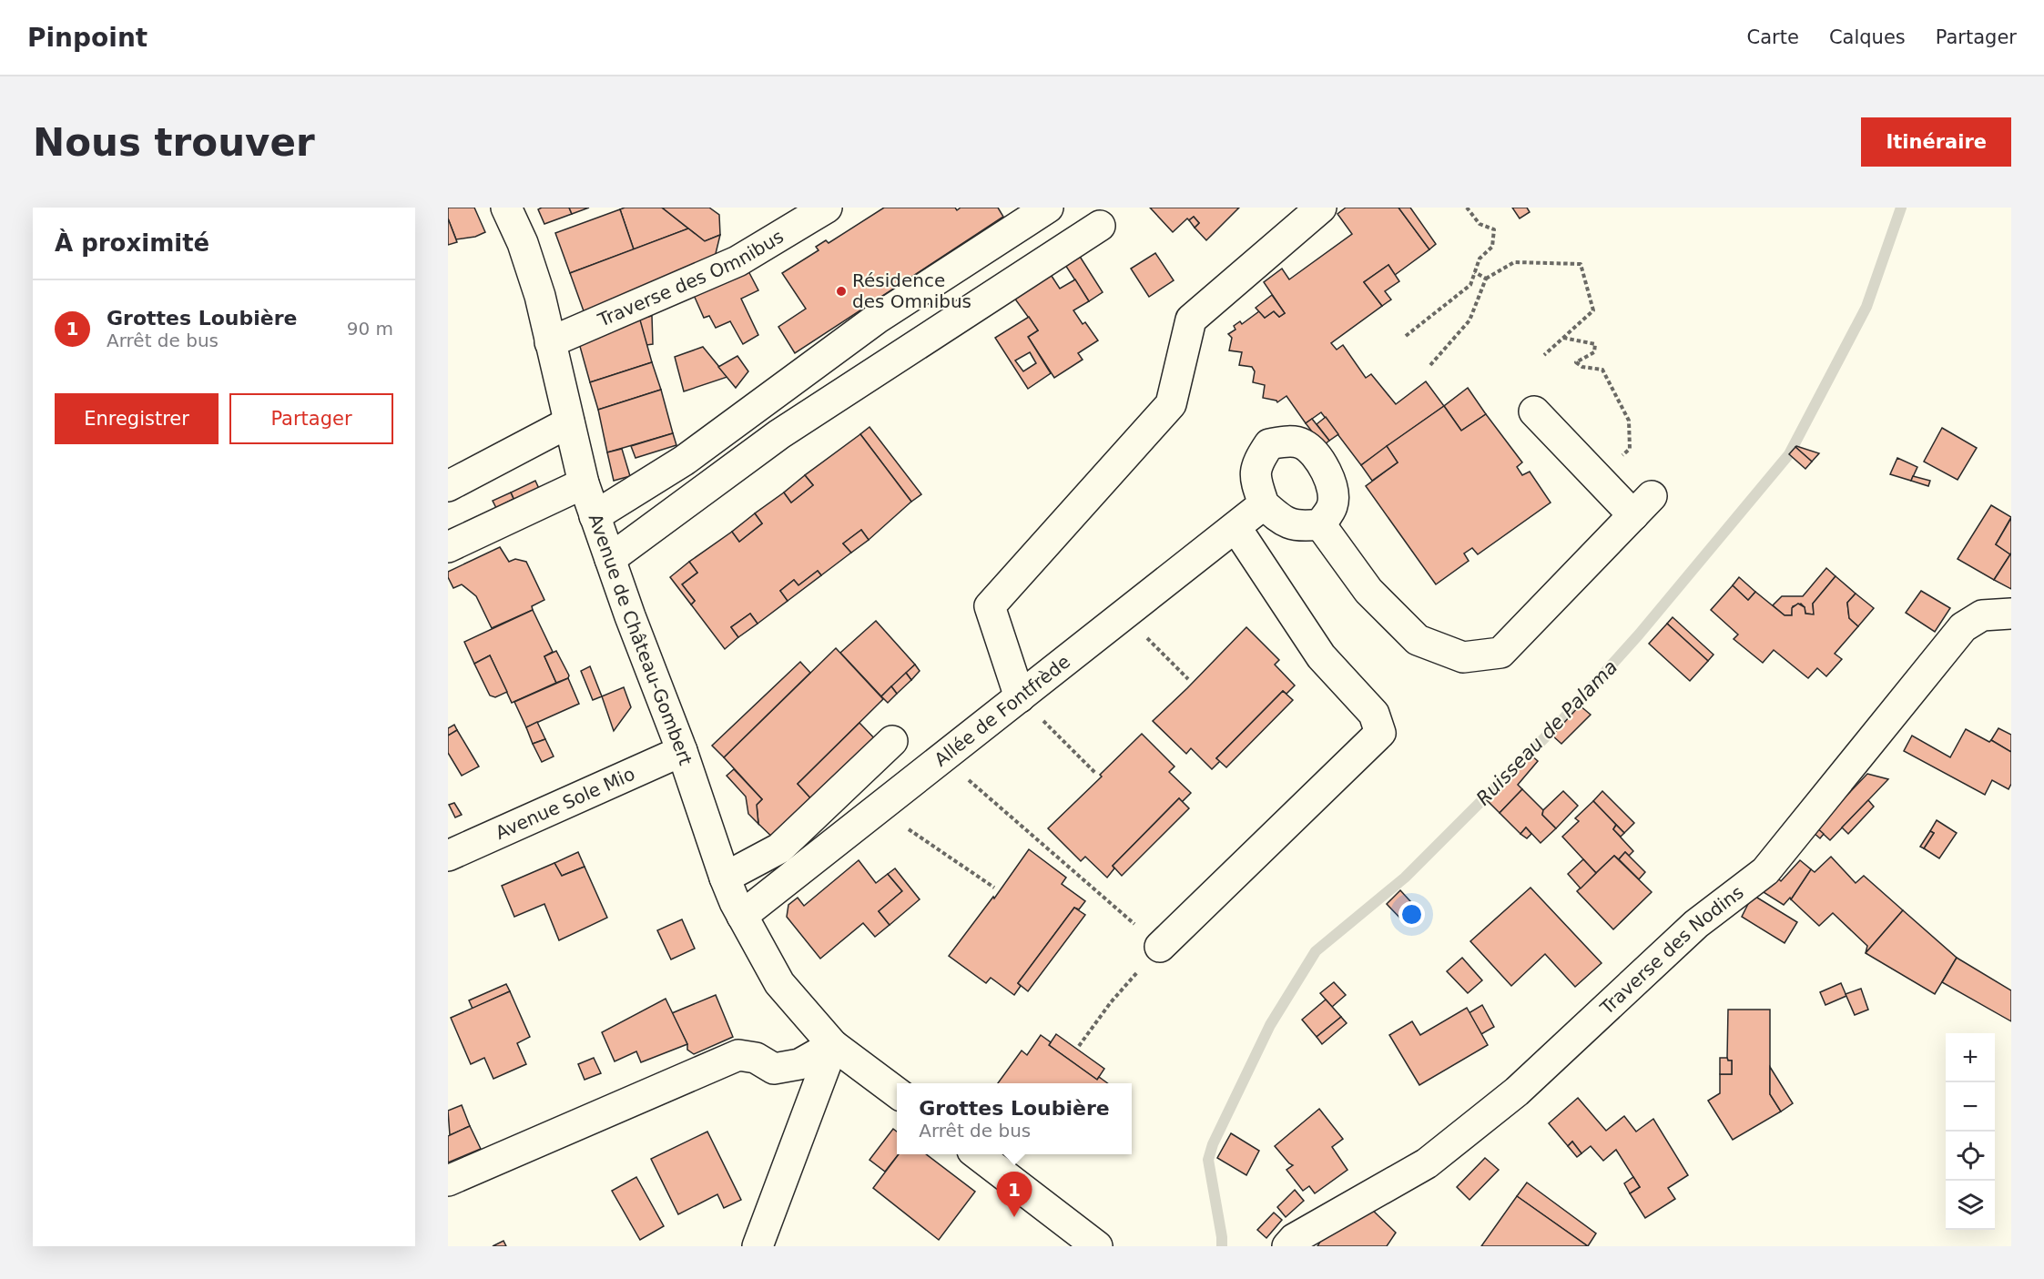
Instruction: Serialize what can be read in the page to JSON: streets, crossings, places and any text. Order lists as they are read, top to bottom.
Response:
{
  "streets": {
    "street": [
      "Traverse des Omnibus",
      "Avenue de Château-Gombert",
      "Allée de Fontfrède",
      "Avenue Sole Mio",
      "Traverse des Nodins"
    ]
  },
  "crossings": [
    ["Traverse des Omnibus", "Avenue de Château-Gombert"],
    ["Avenue de Château-Gombert", "Allée de Fontfrède"],
    ["Avenue de Château-Gombert", "Avenue Sole Mio"]
  ],
  "water": ["Ruisseau de Palama"],
  "places": ["Résidence des Omnibus"],
  "page": {
    "header": "Pinpoint",
    "nav": ["Carte", "Calques", "Partager"],
    "buttons": [
      "Itinéraire",
      ["Enregistrer", "Partager"]
    ],
    "title": "Nous trouver",
    "heading": "À proximité",
    "list": [
      {
        "mark": "1",
        "name": "Grottes Loubière",
        "note": "Arrêt de bus",
        "value": "90 m"
      }
    ],
    "map_buttons": ["+", "−"],
    "popup": ["Grottes Loubière", "Arrêt de bus"],
    "pins": "1"
  }
}
